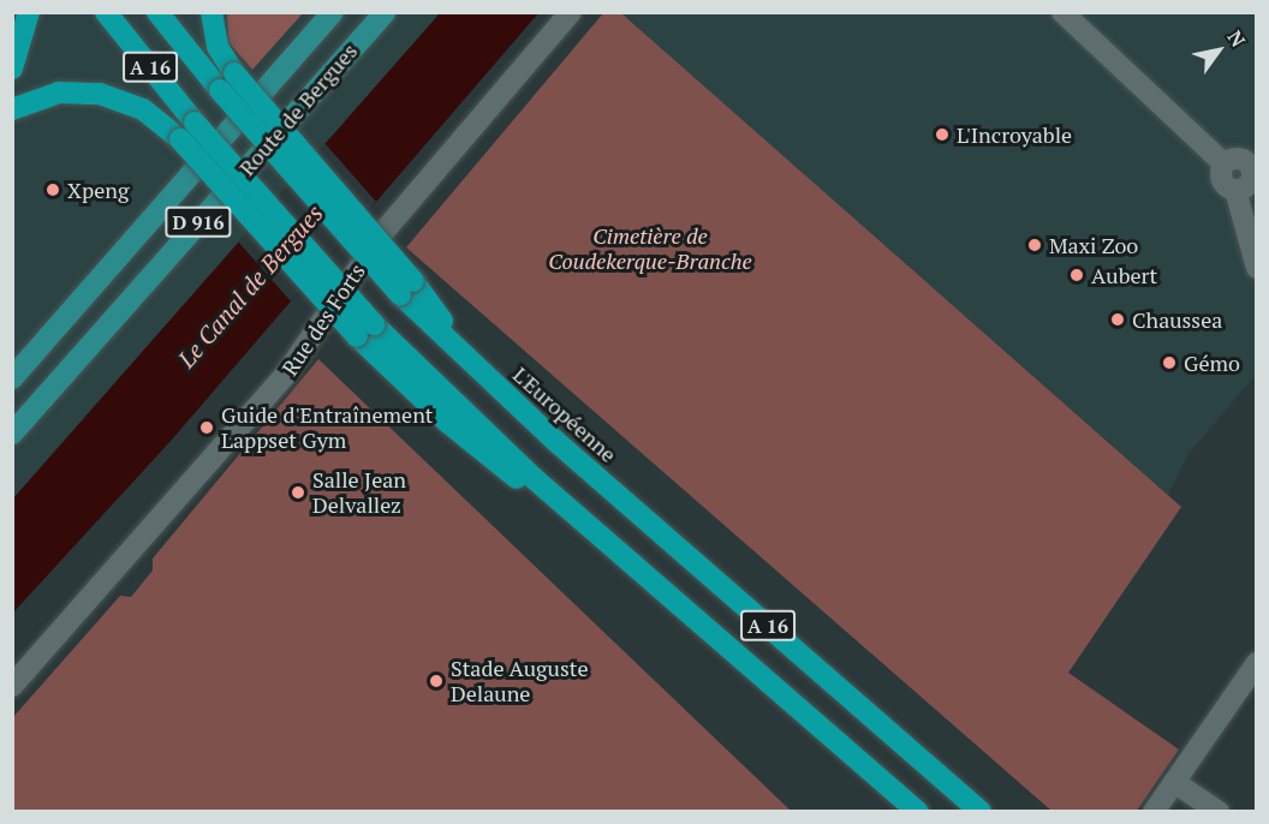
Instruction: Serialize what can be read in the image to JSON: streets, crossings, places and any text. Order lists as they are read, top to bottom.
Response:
{
  "streets": {
    "highway": ["A 16", "L'Européenne"],
    "main road": ["Route de Bergues", "D 916"],
    "street": ["Rue des Forts"]
  },
  "crossings": [
    ["A 16", "L'Européenne"]
  ],
  "water": ["Le Canal de Bergues"],
  "parks": ["Cimetière de Coudekerque-Branche"],
  "places": [
    "L'Incroyable",
    "Xpeng",
    "Maxi Zoo",
    "Aubert",
    "Chaussea",
    "Gémo",
    "Guide d'Entraînement Lappset Gym",
    "Salle Jean Delvallez",
    "Stade Auguste Delaune"
  ],
  "north": "top right"
}
